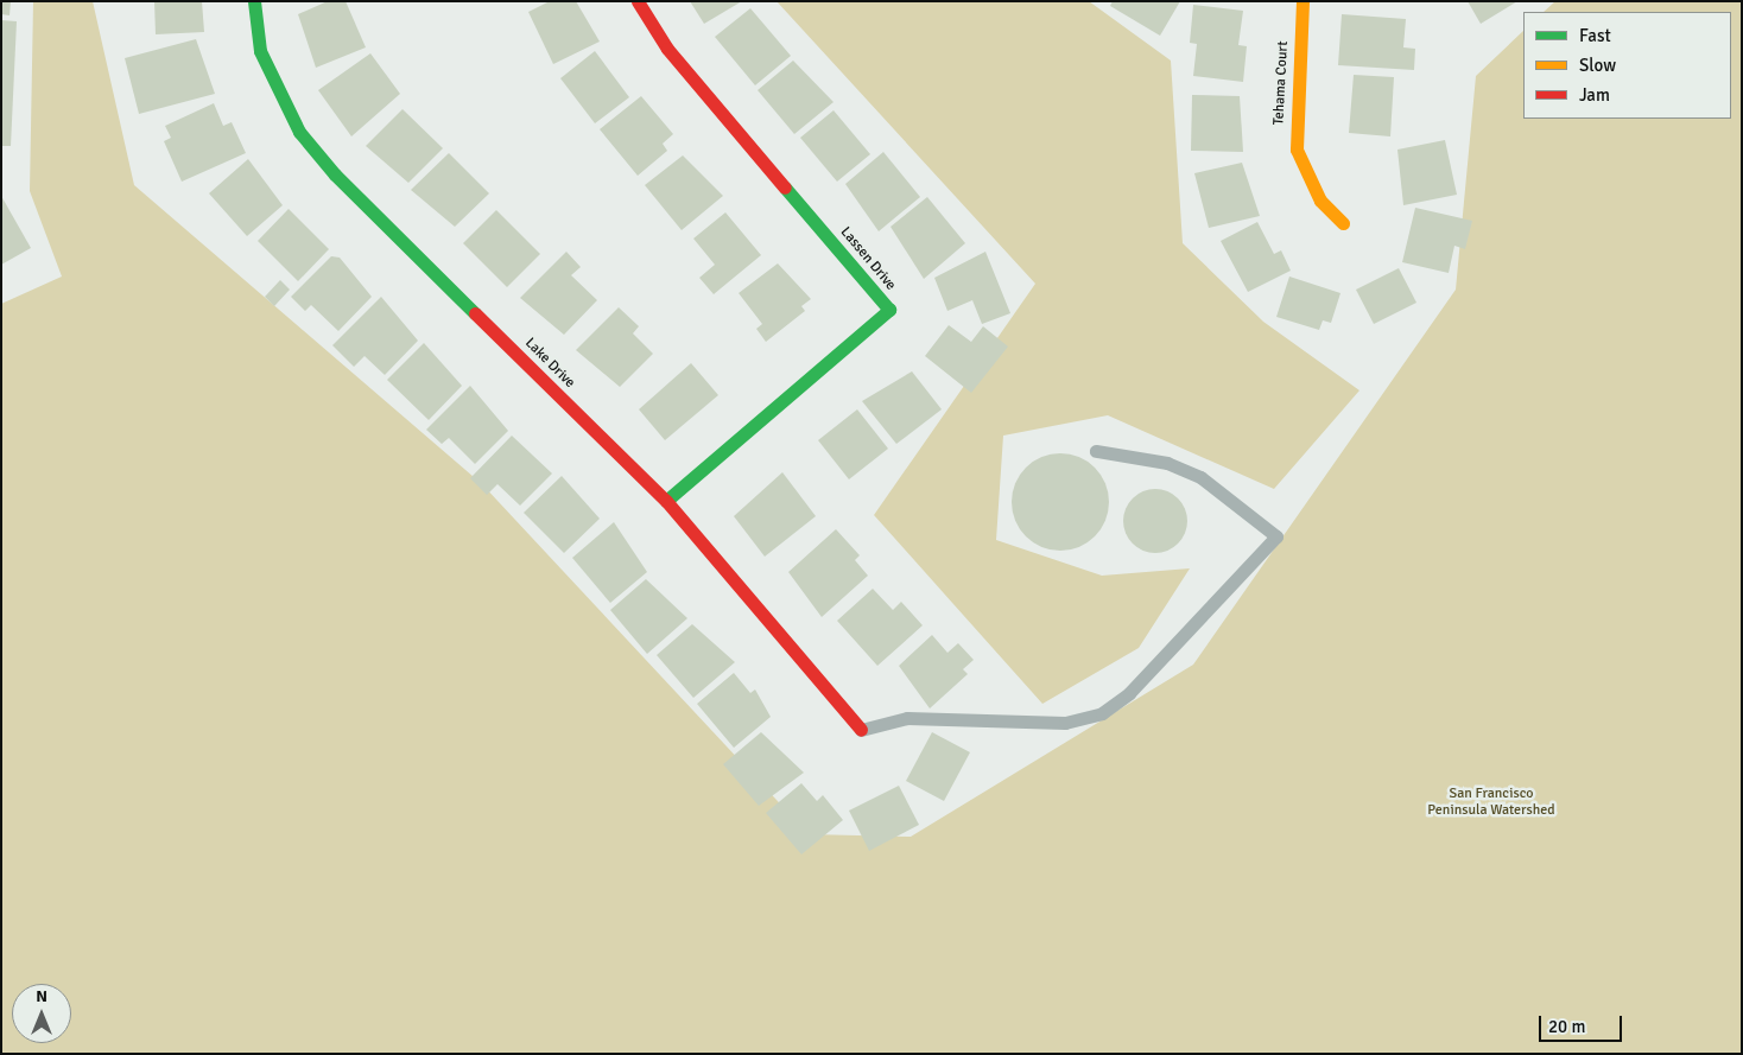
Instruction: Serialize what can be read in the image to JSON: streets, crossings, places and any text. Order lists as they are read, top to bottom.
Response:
{
  "streets": {
    "street": ["Tehama Court", "Lassen Drive", "Lake Drive"]
  },
  "crossings": [
    ["Lassen Drive", "Lake Drive"]
  ],
  "parks": ["San Francisco Peninsula Watershed"],
  "legend": ["Fast", "Slow", "Jam"],
  "scale_bar": "20 m",
  "north": "top"
}
